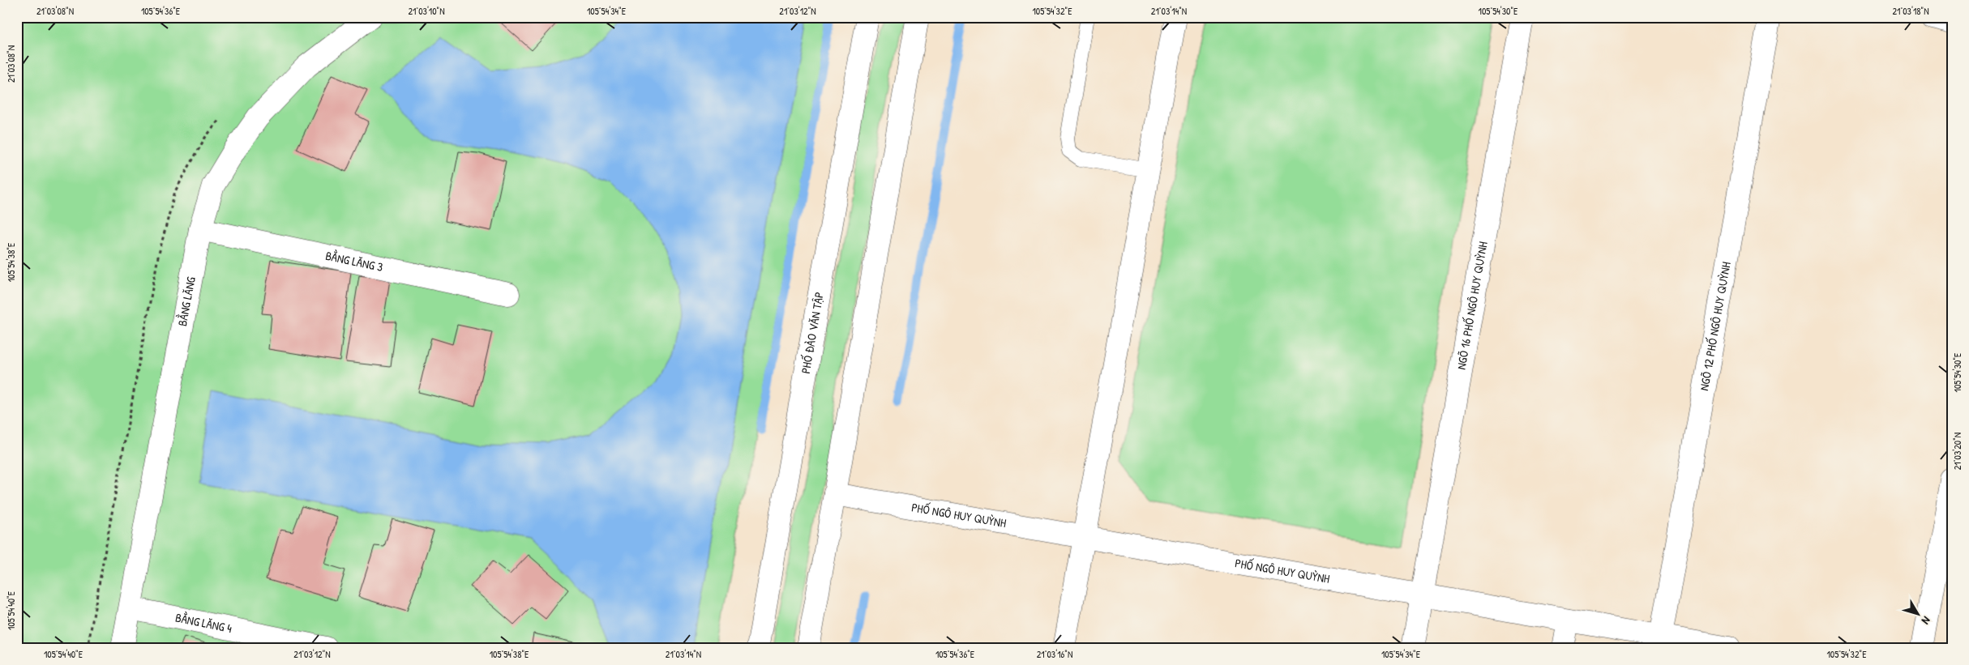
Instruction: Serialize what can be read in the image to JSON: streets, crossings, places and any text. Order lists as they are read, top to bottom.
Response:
{
  "streets": {
    "street": [
      "BẰNG LĂNG 3",
      "BẰNG LĂNG",
      "NGÕ 16 PHỐ NGÔ HUY QUỲNH",
      "NGÕ 12 PHỐ NGÔ HUY QUỲNH",
      "PHỐ ĐÀO VĂN TẬP",
      "PHỐ NGÔ HUY QUỲNH",
      "BẰNG LĂNG 4"
    ]
  },
  "crossings": [
    ["BẰNG LĂNG 3", "BẰNG LĂNG"],
    ["BẰNG LĂNG", "BẰNG LĂNG 4"],
    ["NGÕ 16 PHỐ NGÔ HUY QUỲNH", "PHỐ NGÔ HUY QUỲNH"],
    ["NGÕ 12 PHỐ NGÔ HUY QUỲNH", "PHỐ NGÔ HUY QUỲNH"]
  ],
  "north": "bottom right",
  "coordinates": [
    "21°03'08\"N",
    "105°54'36\"E",
    "21°03'10\"N",
    "105°54'34\"E",
    "21°03'12\"N",
    "105°54'32\"E",
    "21°03'14\"N",
    "105°54'30\"E",
    "21°03'18\"N",
    "105°54'38\"E",
    "21°03'20\"N",
    "105°54'40\"E",
    "21°03'16\"N"
  ]
}
